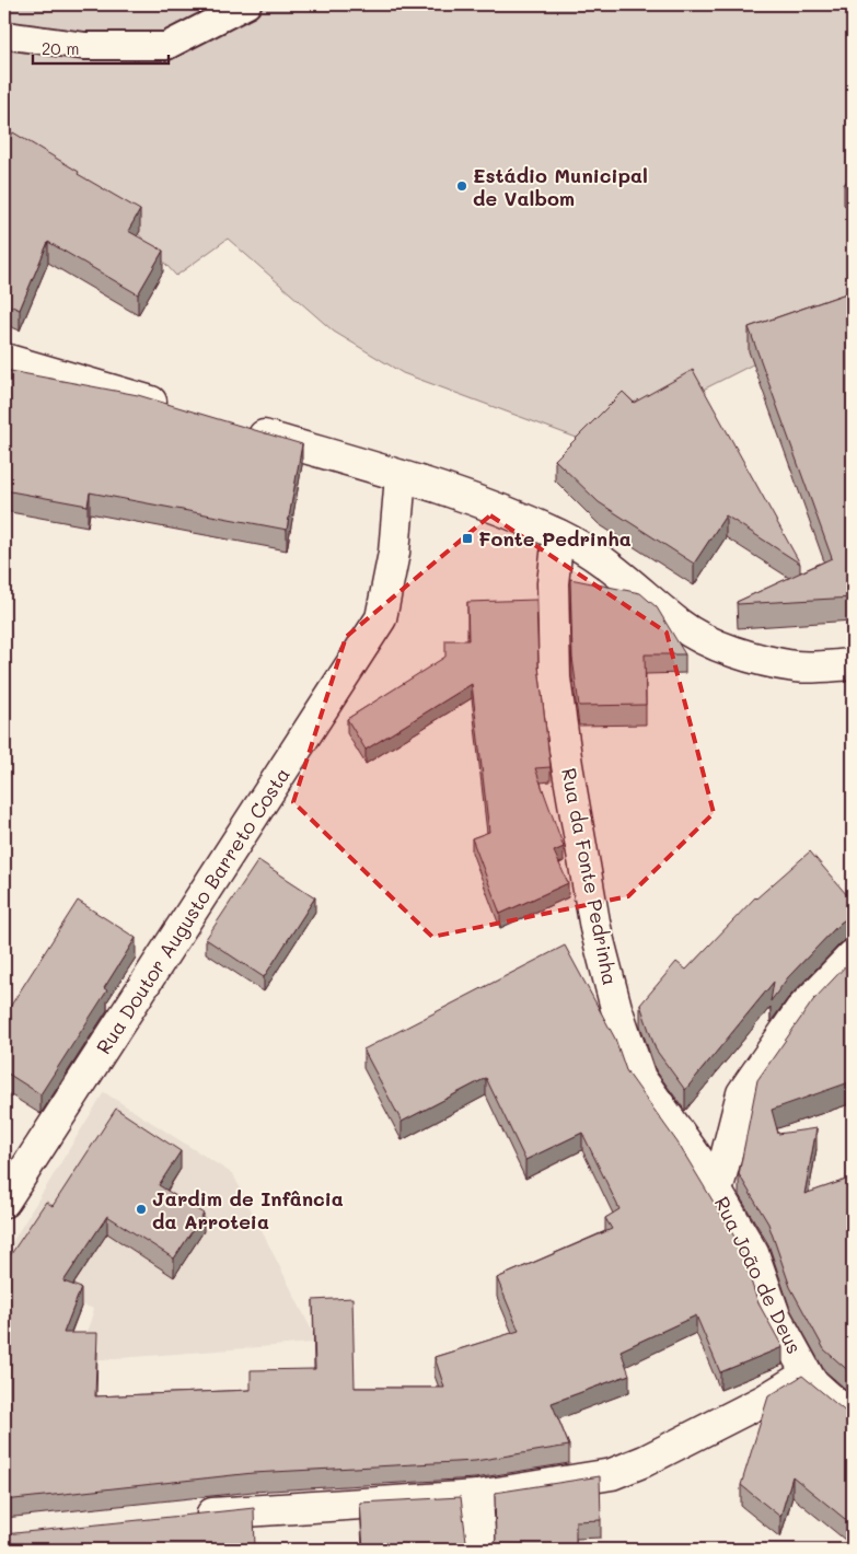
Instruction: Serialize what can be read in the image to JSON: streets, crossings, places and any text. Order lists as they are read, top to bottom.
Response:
{
  "streets": {
    "street": ["Rua da Fonte Pedrinha", "Rua Doutor Augusto Barreto Costa", "Rua João de Deus"]
  },
  "crossings": [
    ["Rua da Fonte Pedrinha", "Rua João de Deus"]
  ],
  "places": {
    "other": ["Estádio Municipal de Valbom", "Jardim de Infância da Arroteia"],
    "transit": ["Fonte Pedrinha"]
  },
  "scale_bar": "20 m"
}
